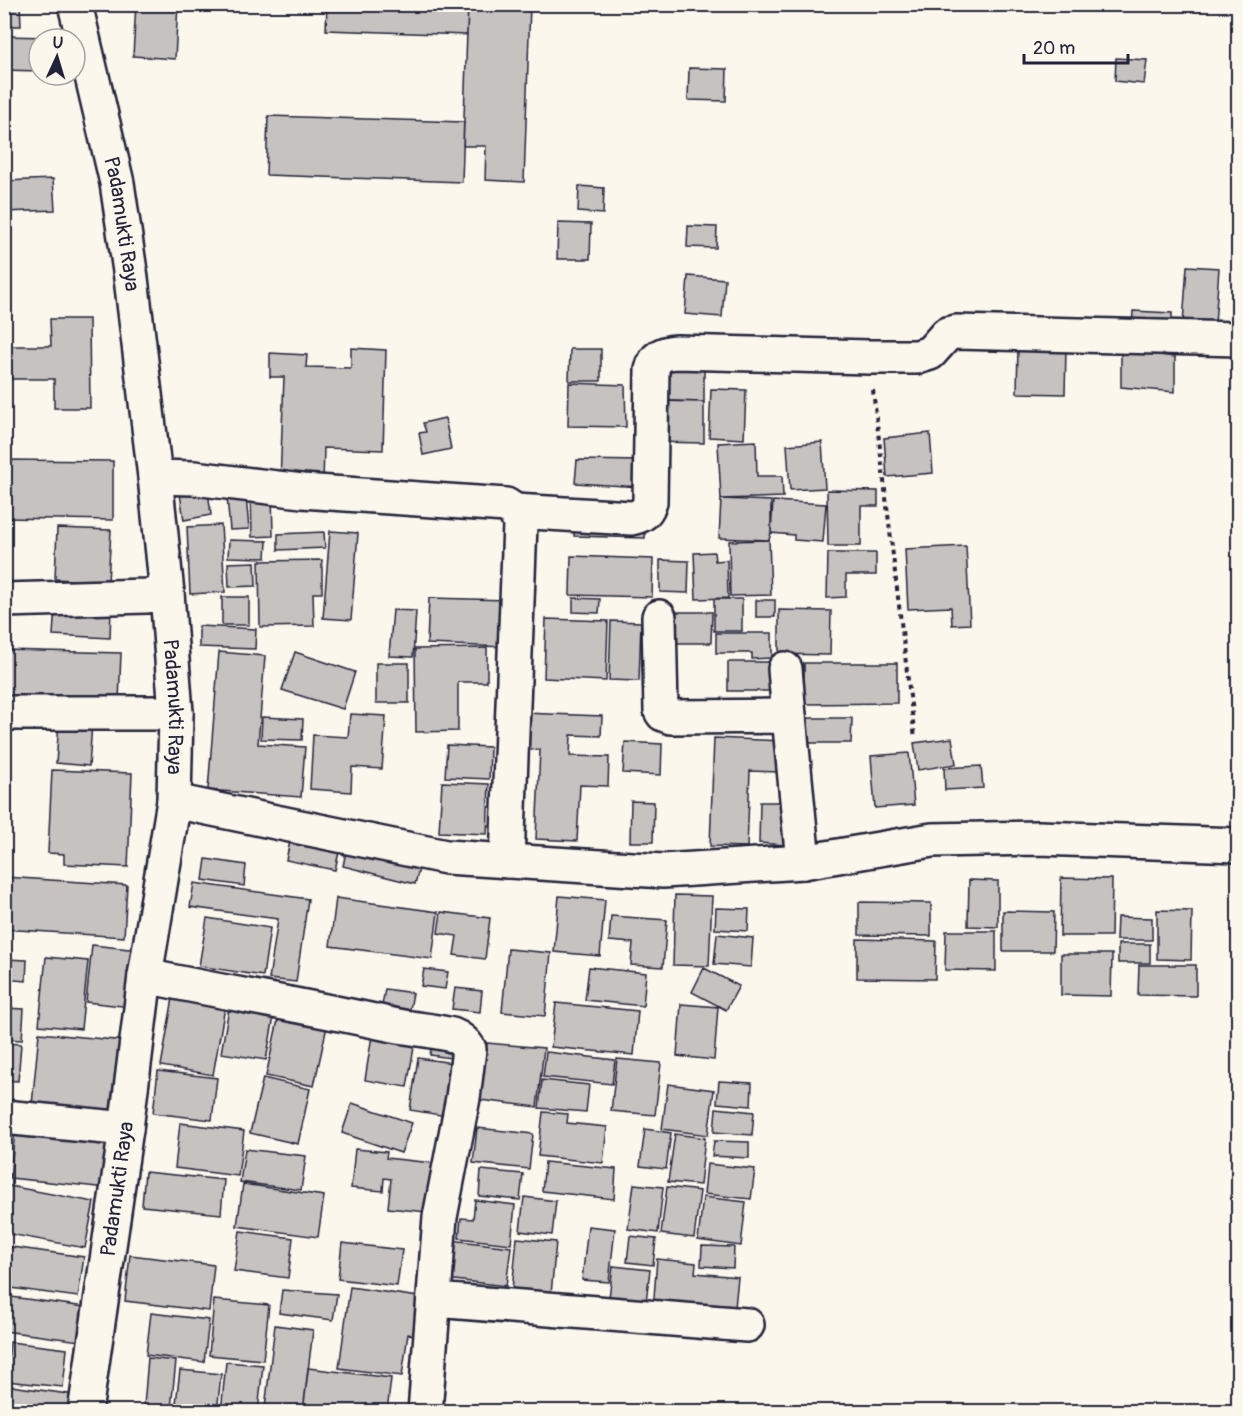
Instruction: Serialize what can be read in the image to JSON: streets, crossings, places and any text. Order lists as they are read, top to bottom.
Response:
{
  "streets": {
    "street": ["Padamukti Raya"]
  },
  "scale_bar": "20 m",
  "north": "top"
}
